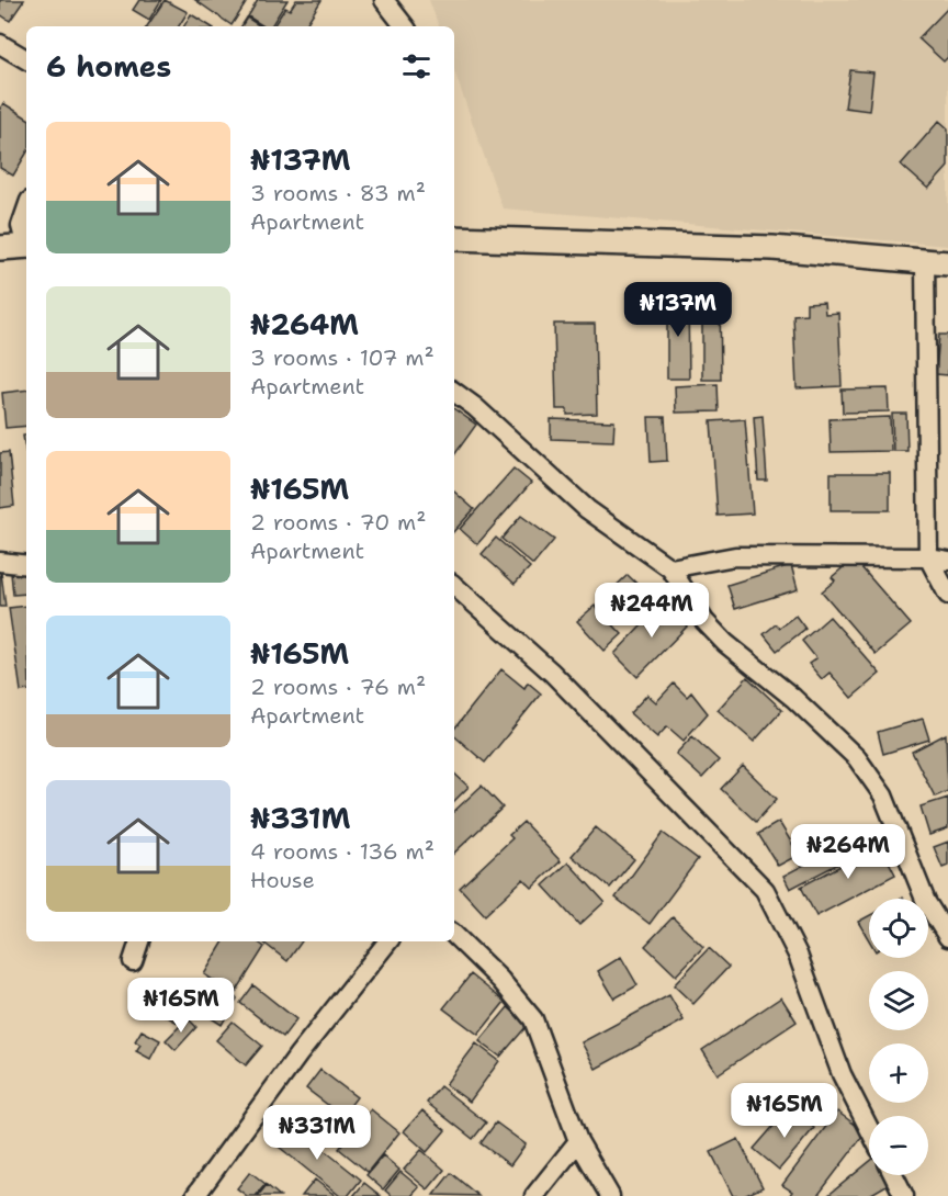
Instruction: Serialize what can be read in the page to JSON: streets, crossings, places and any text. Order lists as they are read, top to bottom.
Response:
{
  "page": {
    "heading": "6 homes",
    "list": [
      {
        "name": "₦137M",
        "note": "3 rooms · 83 m² · Apartment"
      },
      {
        "name": "₦264M",
        "note": "3 rooms · 107 m² · Apartment"
      },
      {
        "name": "₦165M",
        "note": "2 rooms · 70 m² · Apartment"
      },
      {
        "name": "₦165M",
        "note": "2 rooms · 76 m² · Apartment"
      },
      {
        "name": "₦331M",
        "note": "4 rooms · 136 m² · House"
      }
    ],
    "price": [
      "₦137M",
      "₦244M",
      "₦264M",
      "₦165M",
      "₦165M",
      "₦331M"
    ],
    "map_buttons": ["+", "−"]
  }
}
